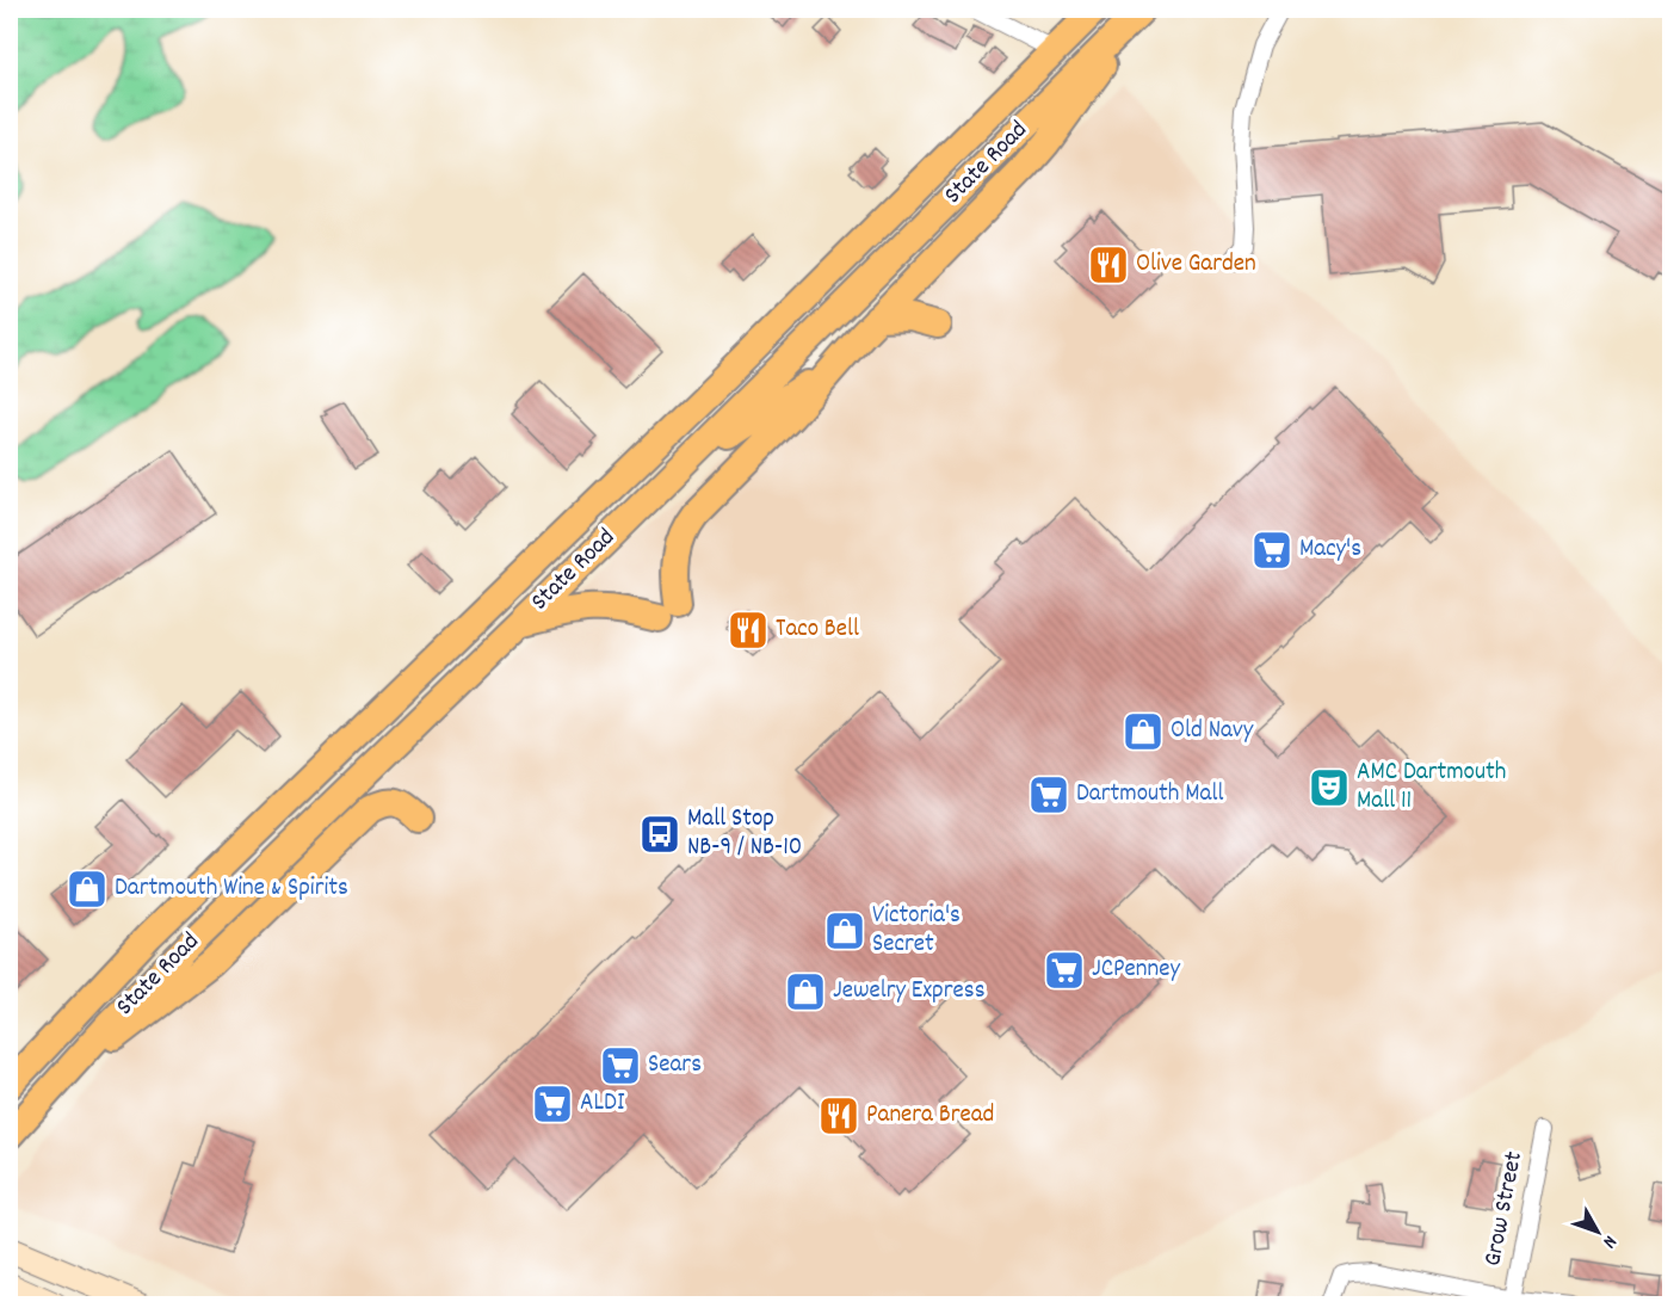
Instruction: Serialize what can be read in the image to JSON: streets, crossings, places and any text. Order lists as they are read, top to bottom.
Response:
{
  "streets": {
    "main road": ["State Road"],
    "street": ["Grow Street"]
  },
  "places": {
    "restaurant": ["Olive Garden", "Taco Bell", "Panera Bread"],
    "supermarket": [
      "Macy's",
      "Dartmouth Mall",
      "JCPenney",
      "Sears",
      "ALDI"
    ],
    "shop": [
      "Old Navy",
      "Dartmouth Wine & Spirits",
      "Victoria's Secret",
      "Jewelry Express"
    ],
    "theatre": ["AMC Dartmouth Mall 11"],
    "bus stop": ["Mall Stop NB-9 / NB-10"]
  },
  "north": "bottom right"
}
